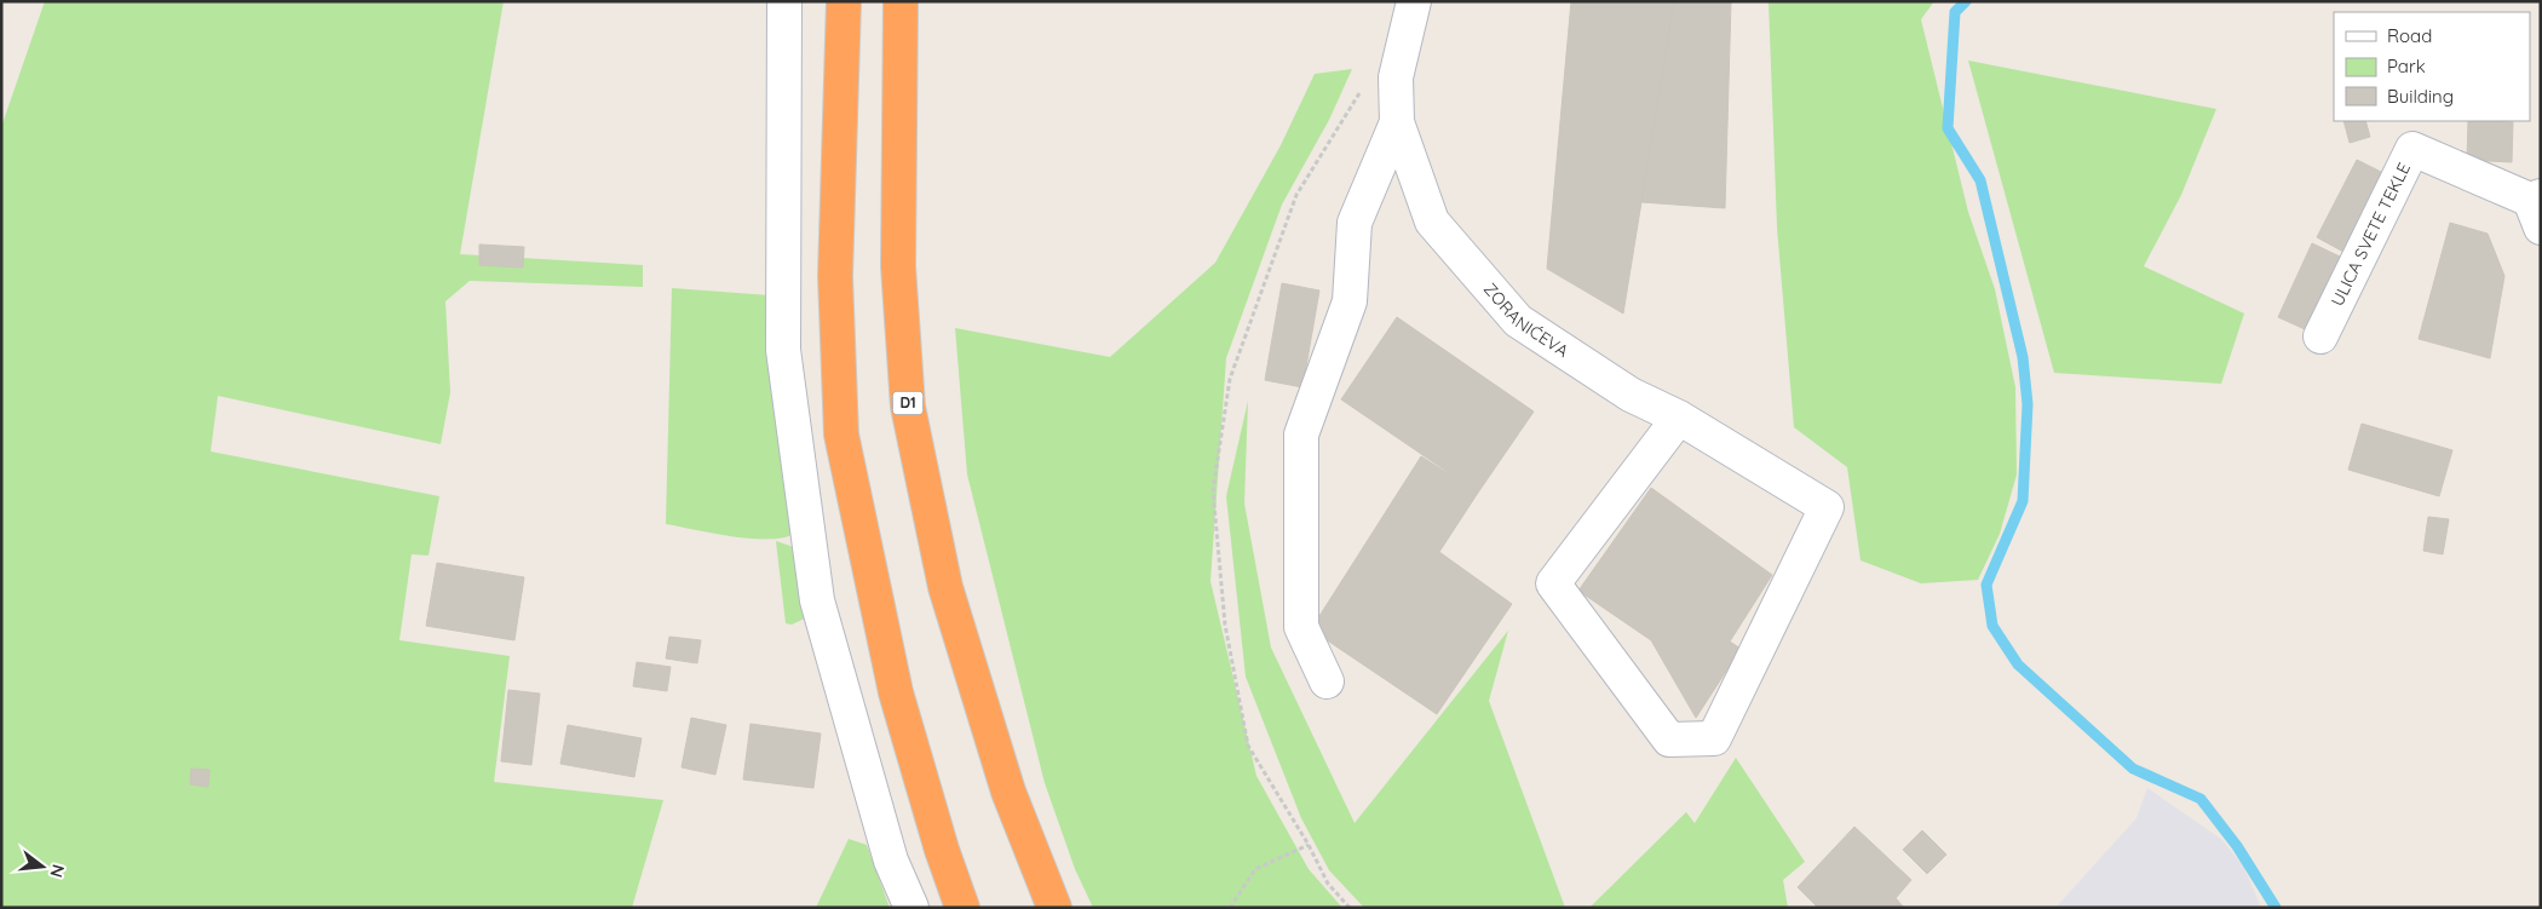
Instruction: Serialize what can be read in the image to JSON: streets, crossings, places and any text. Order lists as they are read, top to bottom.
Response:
{
  "streets": {
    "highway": ["D1"],
    "street": ["ULICA SVETE TEKLE", "ZORANIĆEVA"]
  },
  "legend": ["Road", "Park", "Building"],
  "north": "right"
}
